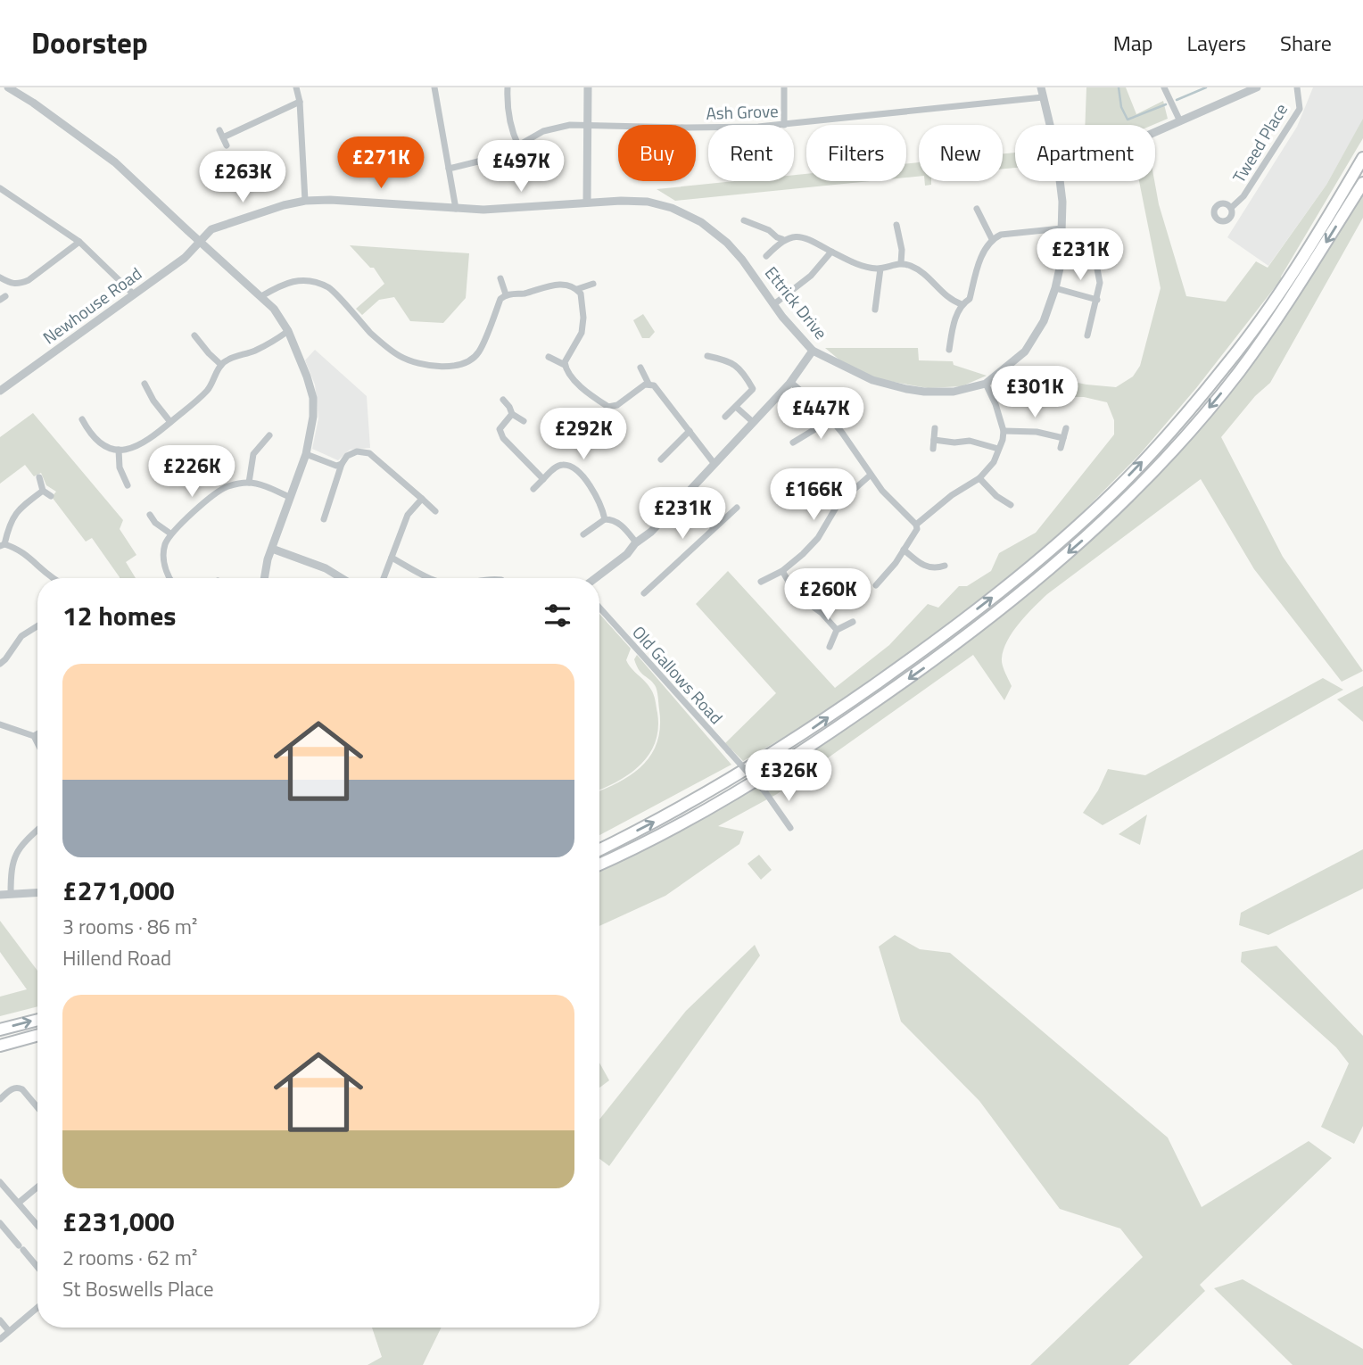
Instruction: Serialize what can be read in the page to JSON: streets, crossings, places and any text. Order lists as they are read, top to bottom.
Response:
{
  "streets": {
    "street": [
      "Ash Grove",
      "Tweed Place",
      "Ettrick Drive",
      "Newhouse Road",
      "Old Gallows Road"
    ]
  },
  "crossings": [
    ["Ash Grove", "Ettrick Drive"],
    ["Ettrick Drive", "Newhouse Road"]
  ],
  "page": {
    "header": "Doorstep",
    "nav": ["Map", "Layers", "Share"],
    "chip": [
      "Buy",
      "Rent",
      "Filters",
      "New",
      "Apartment"
    ],
    "price": [
      "£271K",
      "£497K",
      "£263K",
      "£231K",
      "£301K",
      "£447K",
      "£292K",
      "£226K",
      "£166K",
      "£231K",
      "£260K",
      "£326K"
    ],
    "heading": "12 homes",
    "list": [
      {
        "name": "£271,000",
        "note": "3 rooms · 86 m² · Hillend Road"
      },
      {
        "name": "£231,000",
        "note": "2 rooms · 62 m² · St Boswells Place"
      }
    ]
  }
}
